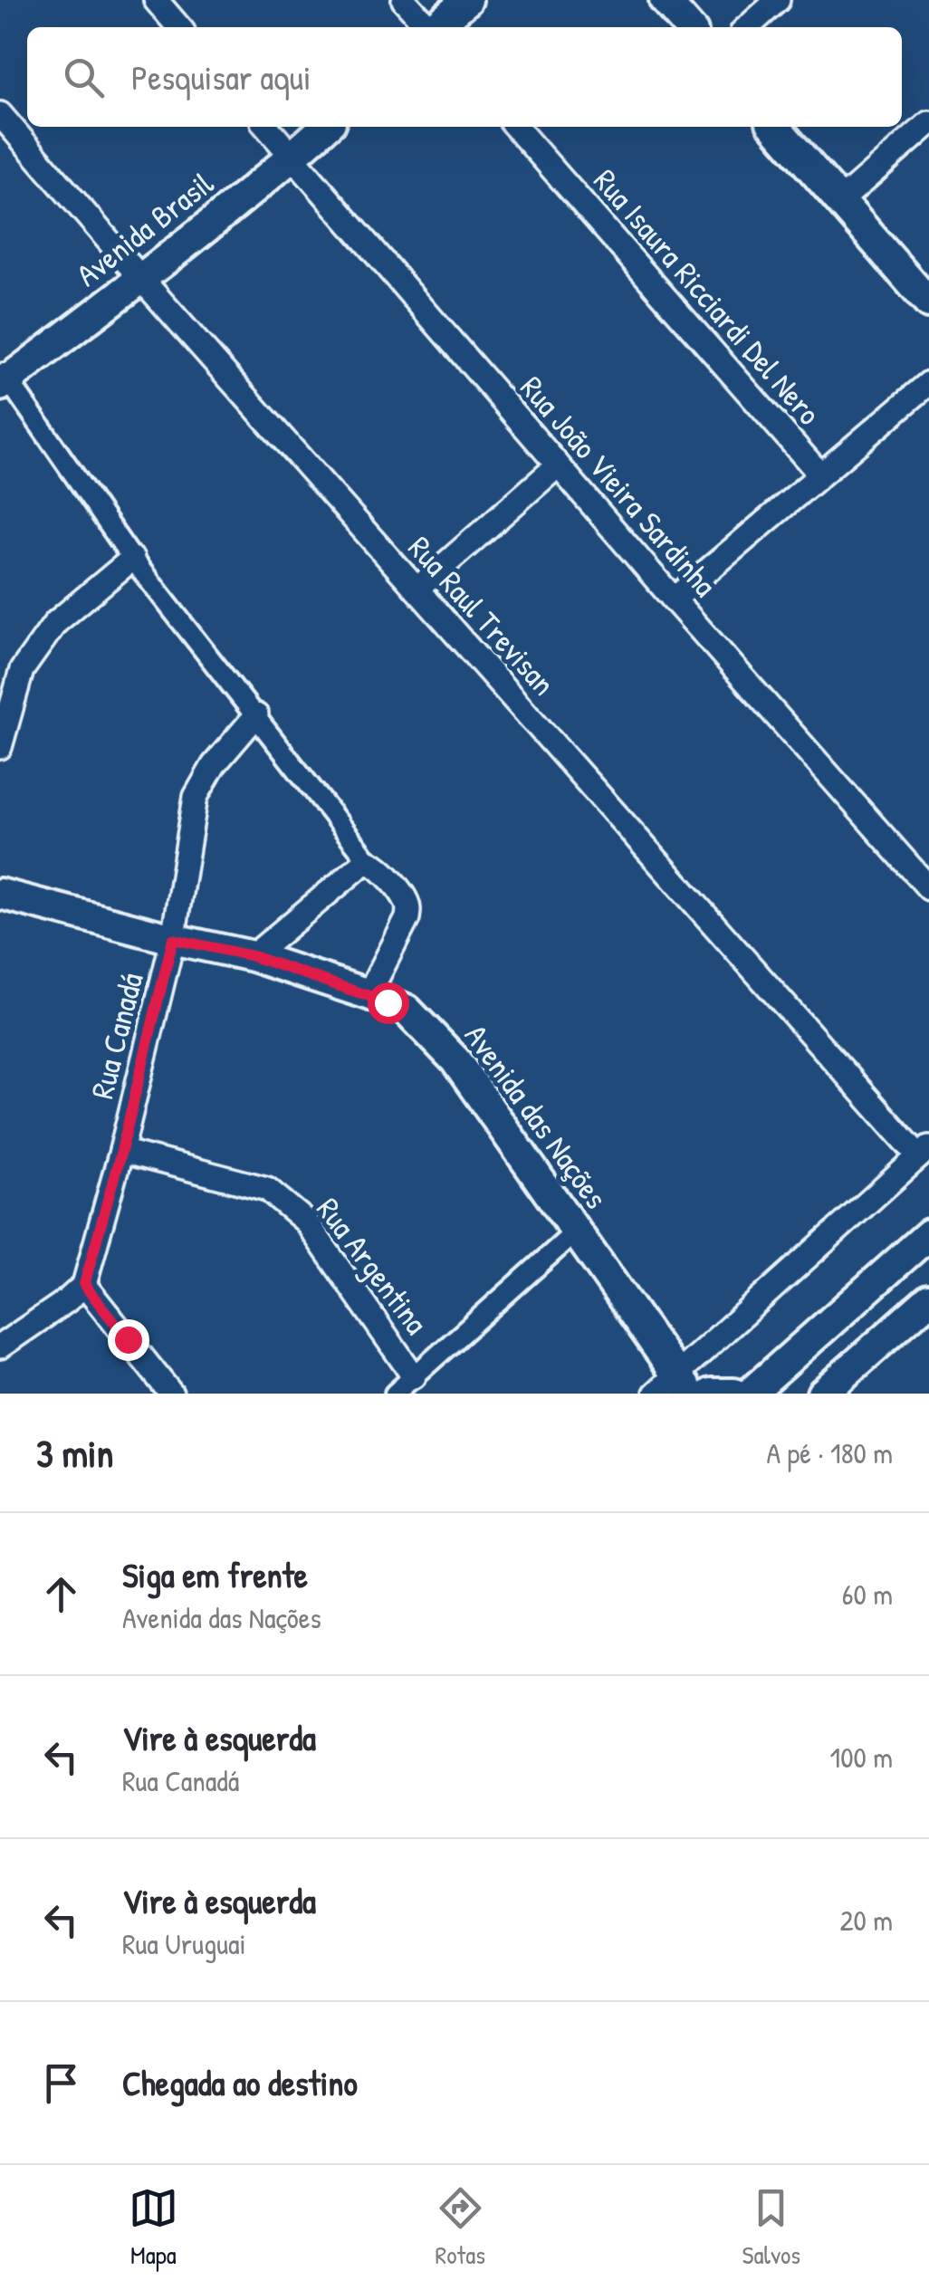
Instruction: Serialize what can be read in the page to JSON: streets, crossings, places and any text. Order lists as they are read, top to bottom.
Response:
{
  "streets": {
    "street": [
      "Avenida Brasil",
      "Rua Isaura Ricciardi Del Nero",
      "Rua João Vieira Sardinha",
      "Rua Raul Trevisan",
      "Rua Canadá",
      "Avenida das Nações",
      "Rua Argentina"
    ]
  },
  "crossings": [
    ["Avenida Brasil", "Rua João Vieira Sardinha"],
    ["Avenida Brasil", "Rua Raul Trevisan"],
    ["Rua Canadá", "Avenida das Nações"],
    ["Rua Canadá", "Rua Argentina"]
  ],
  "page": {
    "search": "Pesquisar aqui",
    "heading": ["3 min", "A pé · 180 m"],
    "list": [
      ["Siga em frente", "Avenida das Nações", "60 m"],
      ["Vire à esquerda", "Rua Canadá", "100 m"],
      ["Vire à esquerda", "Rua Uruguai", "20 m"],
      "Chegada ao destino"
    ],
    "nav": ["Mapa", "Rotas", "Salvos"]
  }
}
